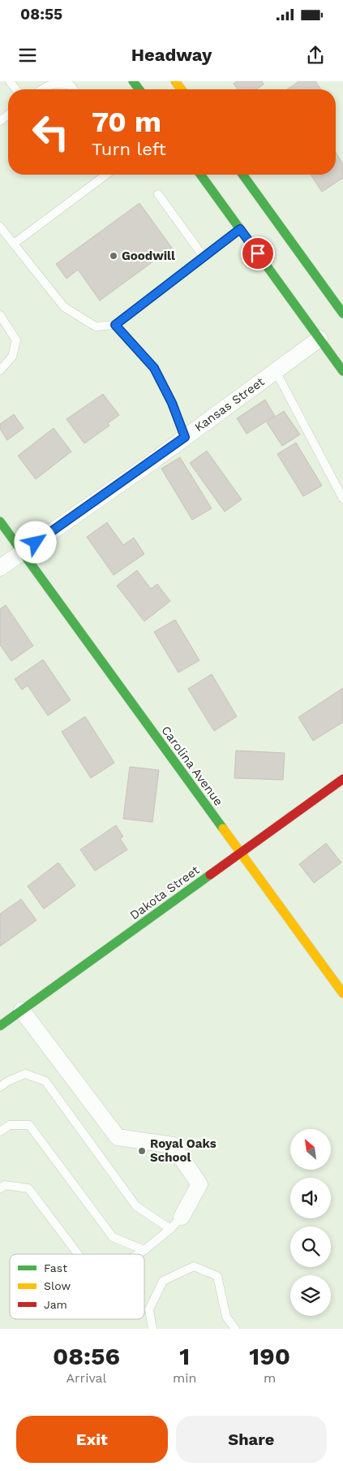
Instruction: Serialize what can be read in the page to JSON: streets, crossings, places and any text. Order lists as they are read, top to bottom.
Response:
{
  "streets": {
    "street": ["Kansas Street", "Carolina Avenue", "Dakota Street"]
  },
  "crossings": [
    ["Kansas Street", "Carolina Avenue"],
    ["Carolina Avenue", "Dakota Street"]
  ],
  "places": ["Goodwill", "Royal Oaks School"],
  "legend": ["Fast", "Slow", "Jam"],
  "north": "top left",
  "page": {
    "status": "08:55",
    "header": "Headway",
    "turn": ["70 m", "Turn left"],
    "eta": [
      "08:56",
      "Arrival",
      "1",
      "min",
      "190",
      "m"
    ],
    "buttons": ["Exit", "Share"]
  }
}
